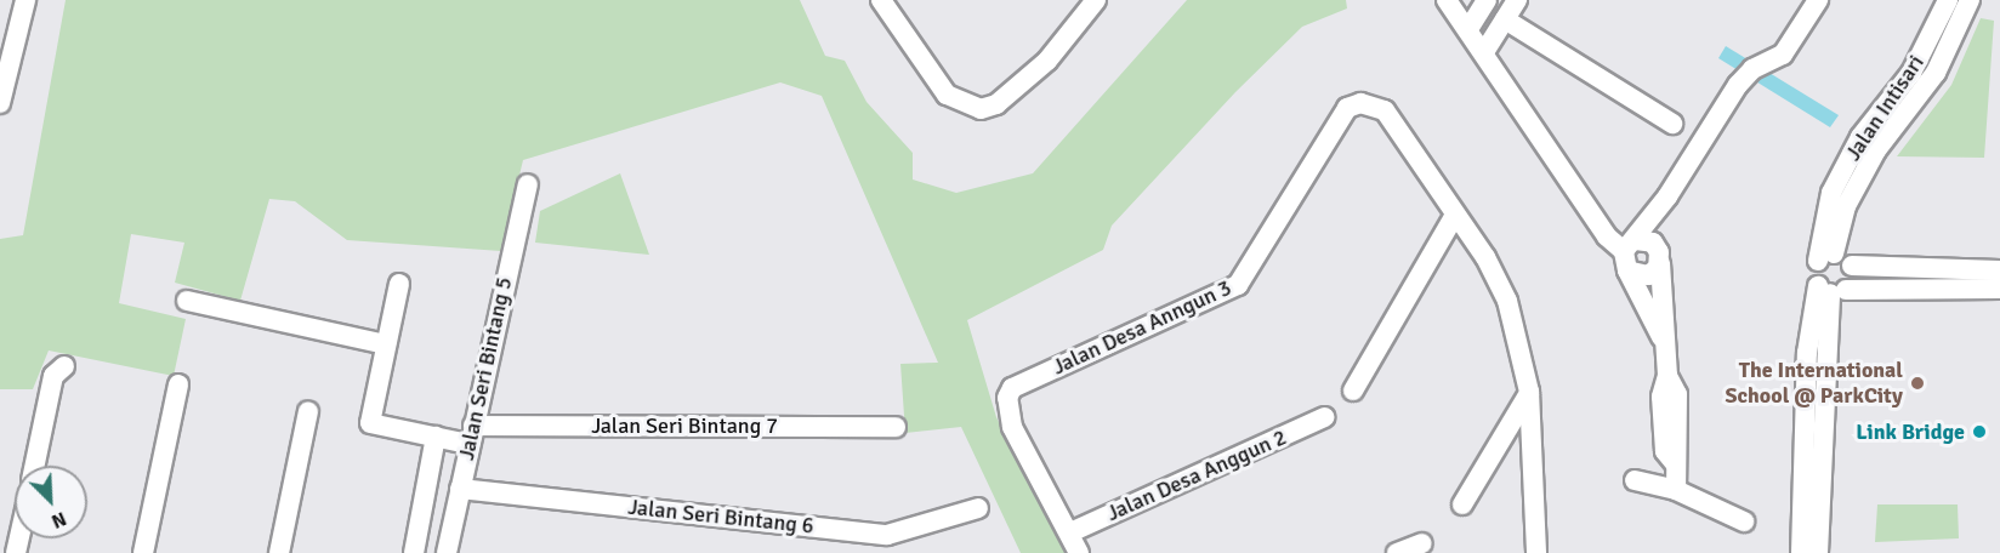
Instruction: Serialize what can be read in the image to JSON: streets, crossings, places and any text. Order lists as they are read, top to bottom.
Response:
{
  "streets": {
    "street": [
      "Jalan Intisari",
      "Jalan Desa Anngun 3",
      "Jalan Seri Bintang 5",
      "Jalan Seri Bintang 7",
      "Jalan Desa Anggun 2",
      "Jalan Seri Bintang 6"
    ]
  },
  "crossings": [
    ["Jalan Desa Anngun 3", "Jalan Desa Anggun 2"],
    ["Jalan Seri Bintang 5", "Jalan Seri Bintang 7"],
    ["Jalan Seri Bintang 5", "Jalan Seri Bintang 6"]
  ],
  "places": ["The International School @ ParkCity", "Link Bridge"],
  "north": "bottom right"
}
